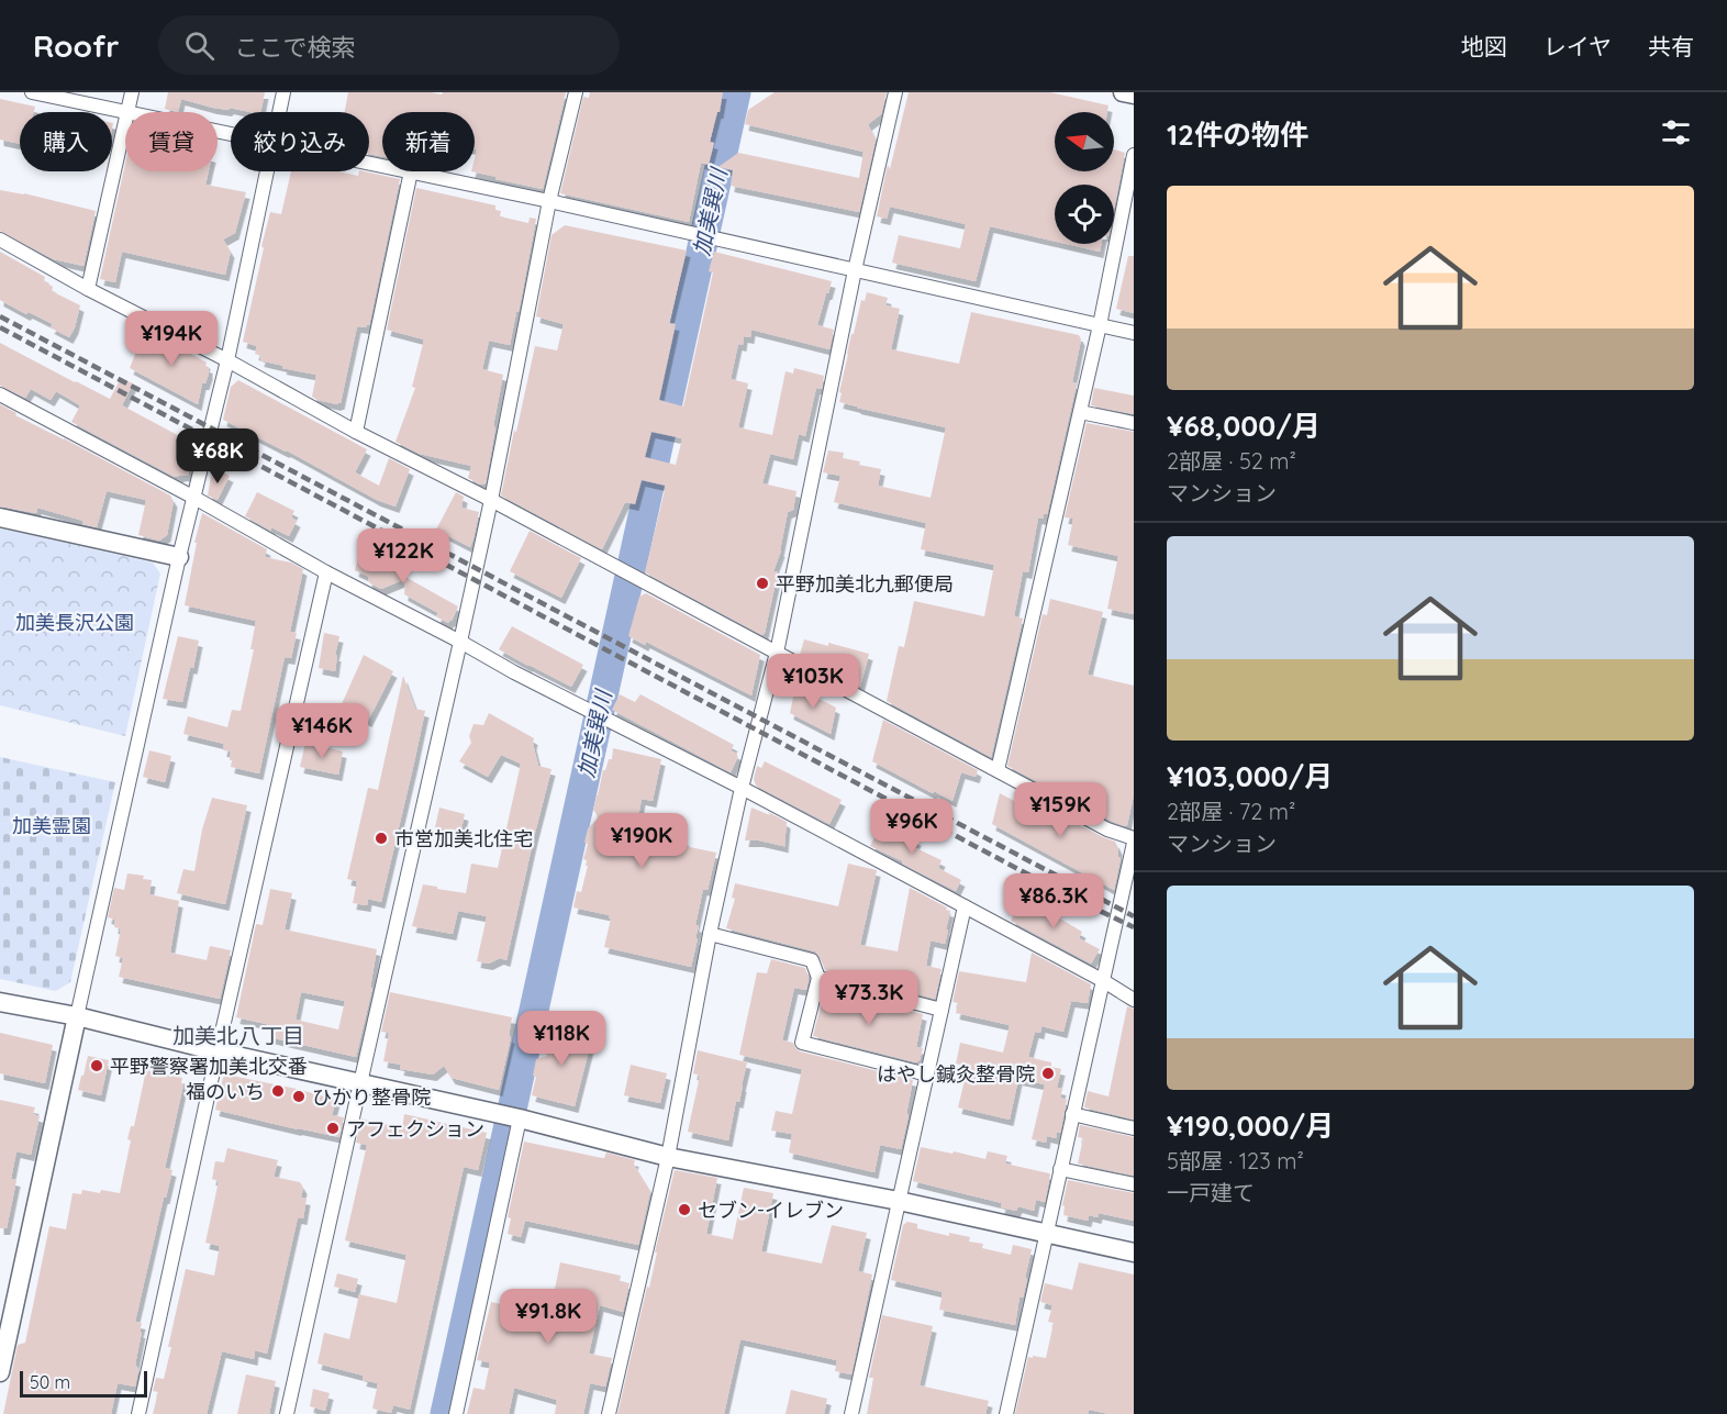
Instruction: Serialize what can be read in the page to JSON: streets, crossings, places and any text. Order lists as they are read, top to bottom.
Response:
{
  "districts": ["加美北八丁目"],
  "water": ["加美巽川"],
  "parks": ["加美長沢公園", "加美霊園"],
  "places": [
    "平野加美北九郵便局",
    "市営加美北住宅",
    "平野警察署加美北交番",
    "はやし鍼灸整骨院",
    "福のいち",
    "ひかり整骨院",
    "アフェクション",
    "セブン-イレブン"
  ],
  "scale_bar": "50 m",
  "north": "left",
  "page": {
    "header": "Roofr",
    "search": "ここで検索",
    "nav": ["地図", "レイヤ", "共有"],
    "heading": "12件の物件",
    "chip": [
      "購入",
      "賃貸",
      "絞り込み",
      "新着"
    ],
    "list": [
      {
        "name": "¥68,000/月",
        "note": "2部屋 · 52 m² · マンション"
      },
      {
        "name": "¥103,000/月",
        "note": "2部屋 · 72 m² · マンション"
      },
      {
        "name": "¥190,000/月",
        "note": "5部屋 · 123 m² · 一戸建て"
      }
    ],
    "price": [
      "¥194K",
      "¥68K",
      "¥122K",
      "¥103K",
      "¥146K",
      "¥159K",
      "¥96K",
      "¥190K",
      "¥86.3K",
      "¥73.3K",
      "¥118K",
      "¥91.8K"
    ],
    "scale": "50 m"
  }
}
